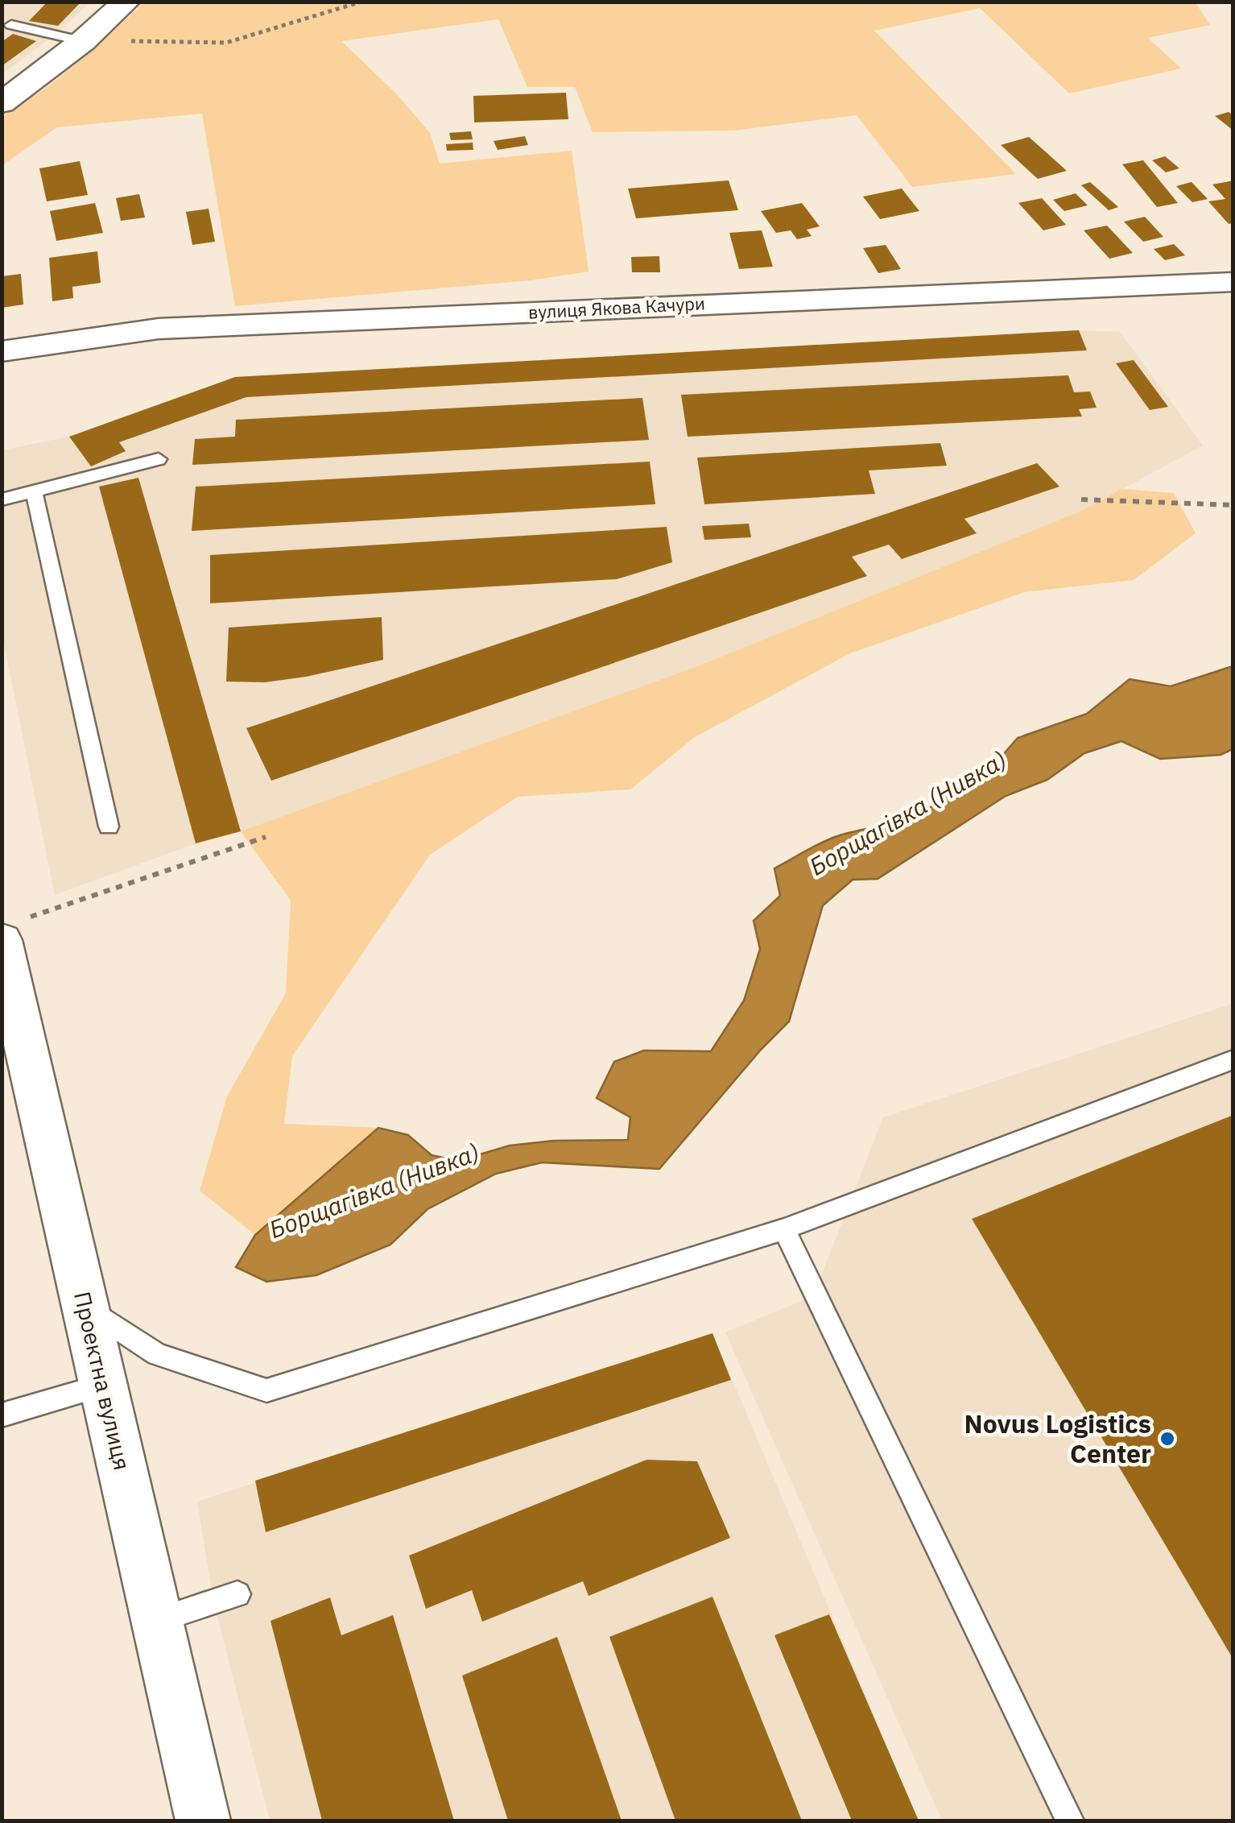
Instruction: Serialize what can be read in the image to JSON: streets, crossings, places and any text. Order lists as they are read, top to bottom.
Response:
{
  "streets": {
    "street": ["вулиця Якова Качури", "Проектна вулиця"]
  },
  "water": ["Борщагівка (Нивка)"],
  "places": ["Novus Logistics Center"]
}
